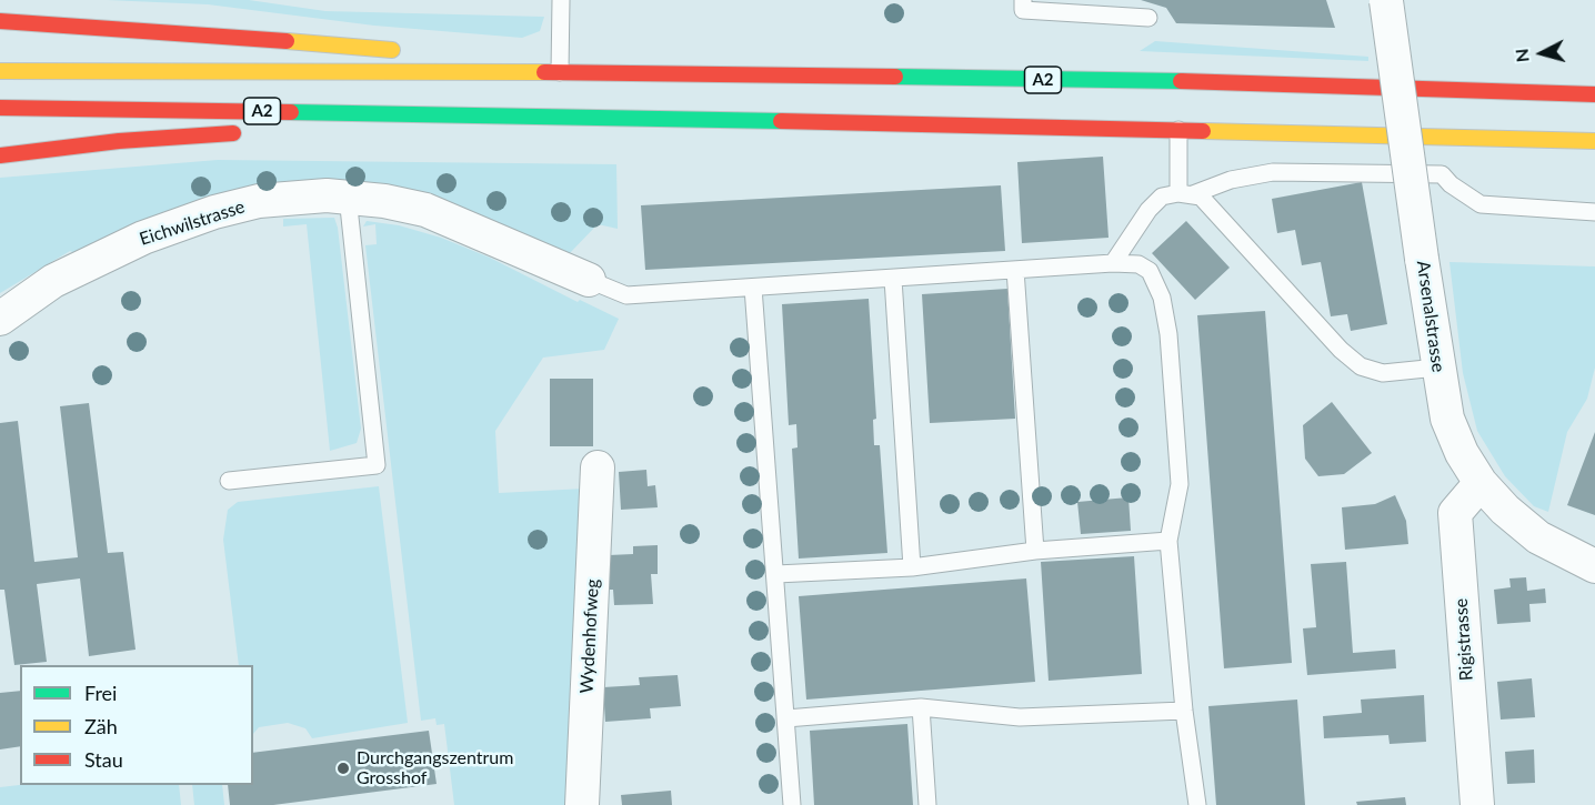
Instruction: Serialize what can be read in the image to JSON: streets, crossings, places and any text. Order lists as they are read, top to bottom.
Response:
{
  "streets": {
    "highway": ["A2"],
    "street": [
      "Eichwilstrasse",
      "Arsenalstrasse",
      "Wydenhofweg",
      "Rigistrasse"
    ]
  },
  "crossings": [
    ["Arsenalstrasse", "Rigistrasse"]
  ],
  "places": ["Durchgangszentrum Grosshof"],
  "legend": ["Frei", "Zäh", "Stau"],
  "north": "left"
}
